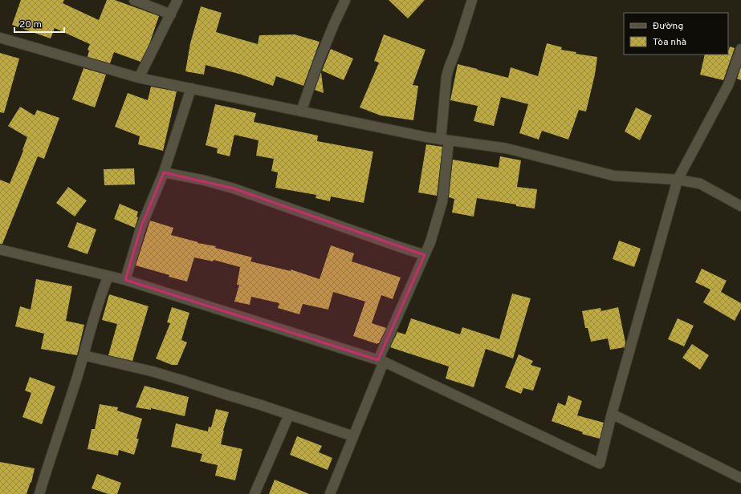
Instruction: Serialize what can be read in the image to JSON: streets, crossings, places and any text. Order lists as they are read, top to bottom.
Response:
{
  "legend": ["Đường", "Tòa nhà"],
  "scale_bar": "20 m"
}
